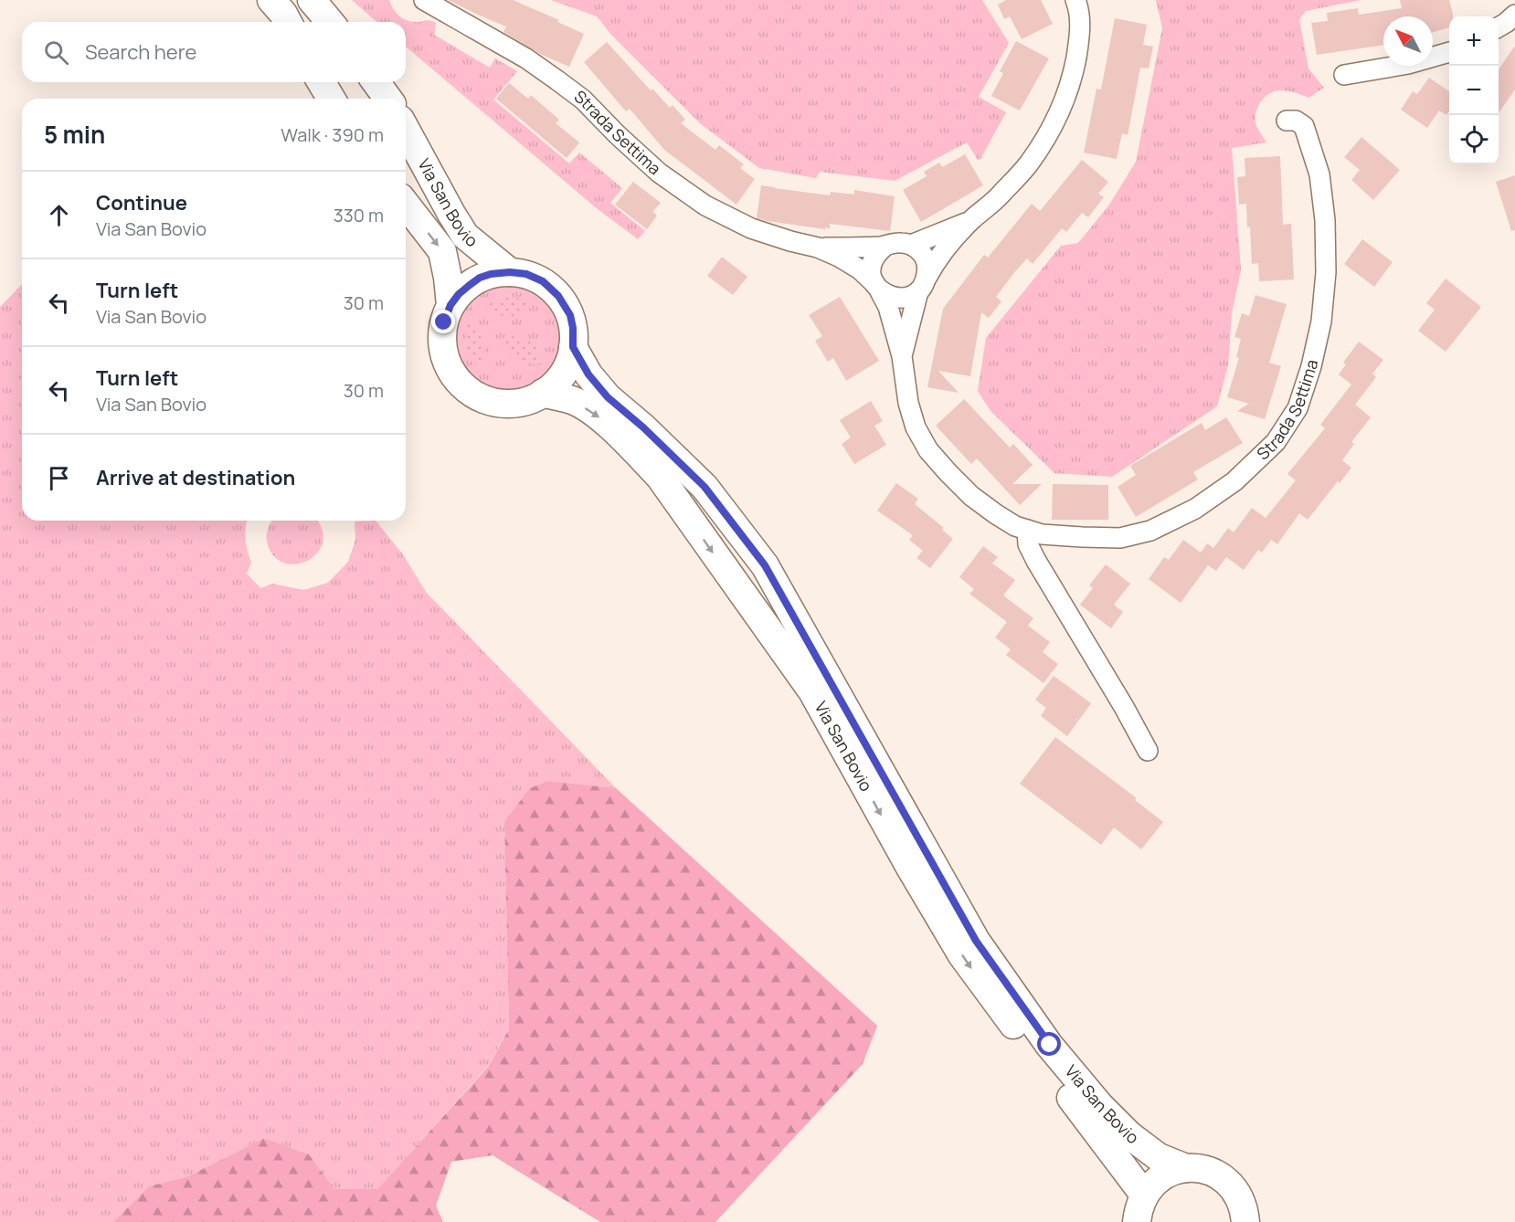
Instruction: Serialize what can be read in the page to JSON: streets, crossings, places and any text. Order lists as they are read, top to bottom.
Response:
{
  "streets": {
    "main road": ["Via San Bovio"],
    "street": ["Strada Settima"]
  },
  "north": "top left",
  "page": {
    "map_buttons": ["+", "−"],
    "search": "Search here",
    "heading": ["5 min", "Walk · 390 m"],
    "list": [
      ["Continue", "Via San Bovio", "330 m"],
      ["Turn left", "Via San Bovio", "30 m"],
      ["Turn left", "Via San Bovio", "30 m"],
      "Arrive at destination"
    ]
  }
}
